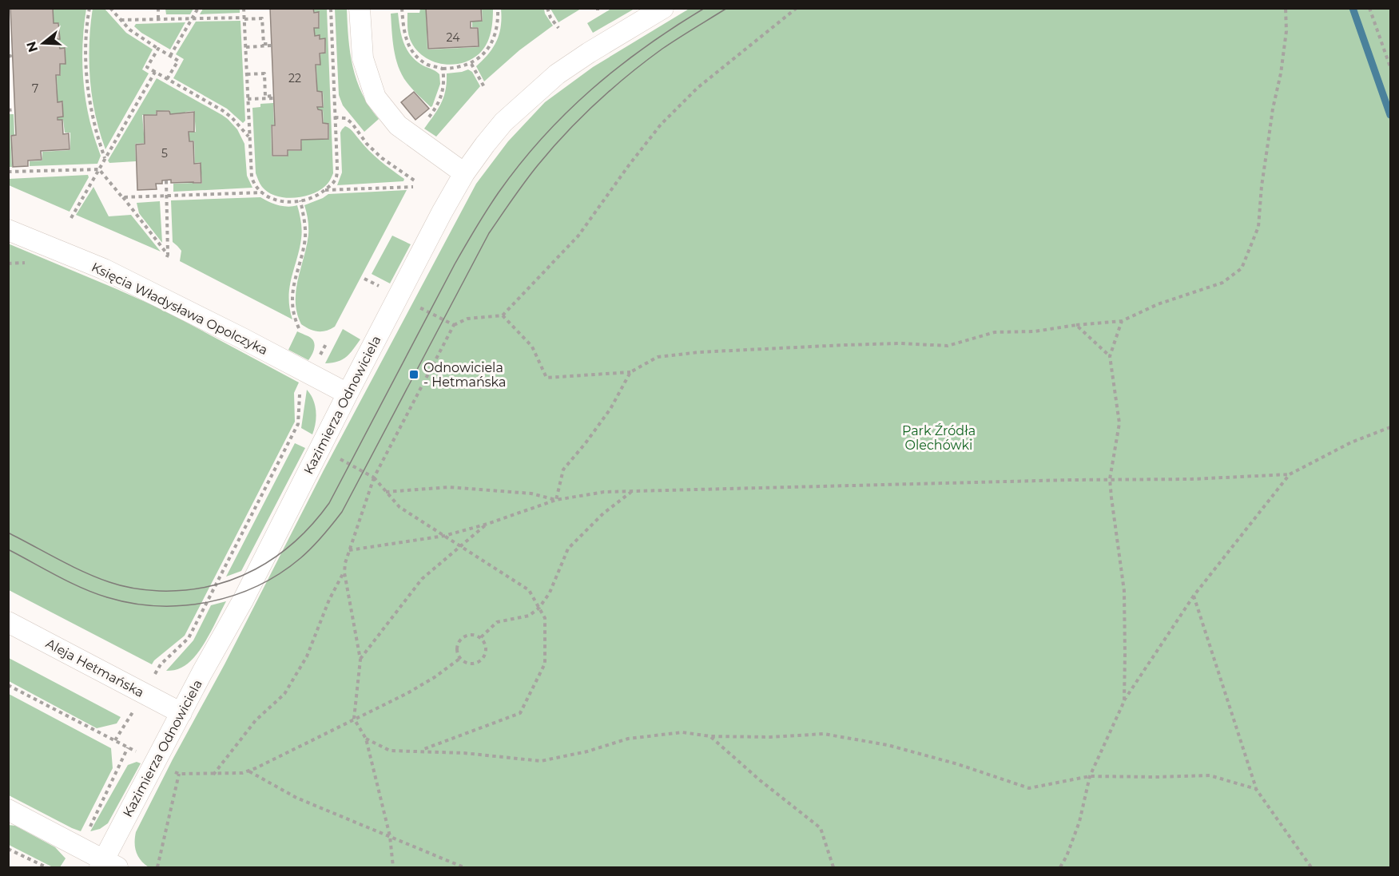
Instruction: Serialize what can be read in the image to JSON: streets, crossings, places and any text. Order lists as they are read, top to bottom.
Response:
{
  "streets": {
    "street": ["Księcia Władysława Opolczyka", "Kazimierza Odnowiciela", "Aleja Hetmańska"]
  },
  "crossings": [
    ["Księcia Władysława Opolczyka", "Kazimierza Odnowiciela"],
    ["Kazimierza Odnowiciela", "Aleja Hetmańska"]
  ],
  "parks": ["Park Źródła Olechówki"],
  "places": {
    "transit": ["Odnowiciela - Hetmańska"]
  },
  "house_numbers": [
    "24",
    "22",
    "7",
    "5"
  ],
  "north": "left"
}
